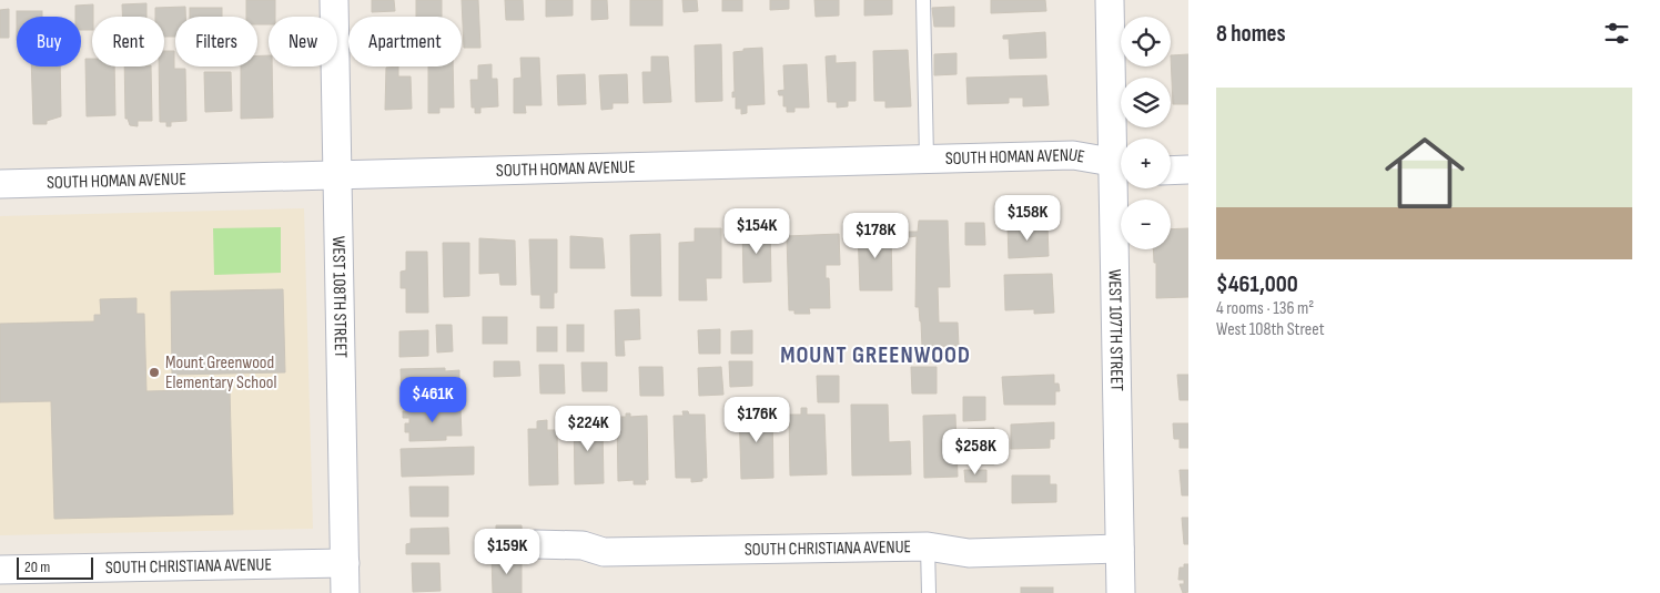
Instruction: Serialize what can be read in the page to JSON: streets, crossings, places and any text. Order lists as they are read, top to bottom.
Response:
{
  "streets": {
    "street": [
      "SOUTH HOMAN AVENUE",
      "WEST 108TH STREET",
      "WEST 107TH STREET",
      "SOUTH CHRISTIANA AVENUE"
    ]
  },
  "crossings": [
    ["SOUTH HOMAN AVENUE", "WEST 108TH STREET"],
    ["WEST 108TH STREET", "SOUTH CHRISTIANA AVENUE"],
    ["WEST 107TH STREET", "SOUTH CHRISTIANA AVENUE"]
  ],
  "districts": ["MOUNT GREENWOOD"],
  "places": ["Mount Greenwood Elementary School"],
  "scale_bar": "20 m",
  "page": {
    "heading": "8 homes",
    "map_buttons": ["+", "−"],
    "chip": [
      "Buy",
      "Rent",
      "Filters",
      "New",
      "Apartment"
    ],
    "list": [
      {
        "name": "$461,000",
        "note": "4 rooms · 136 m² · West 108th Street"
      }
    ],
    "price": [
      "$158K",
      "$154K",
      "$178K",
      "$461K",
      "$176K",
      "$224K",
      "$258K",
      "$159K"
    ],
    "scale": "20 m"
  }
}
